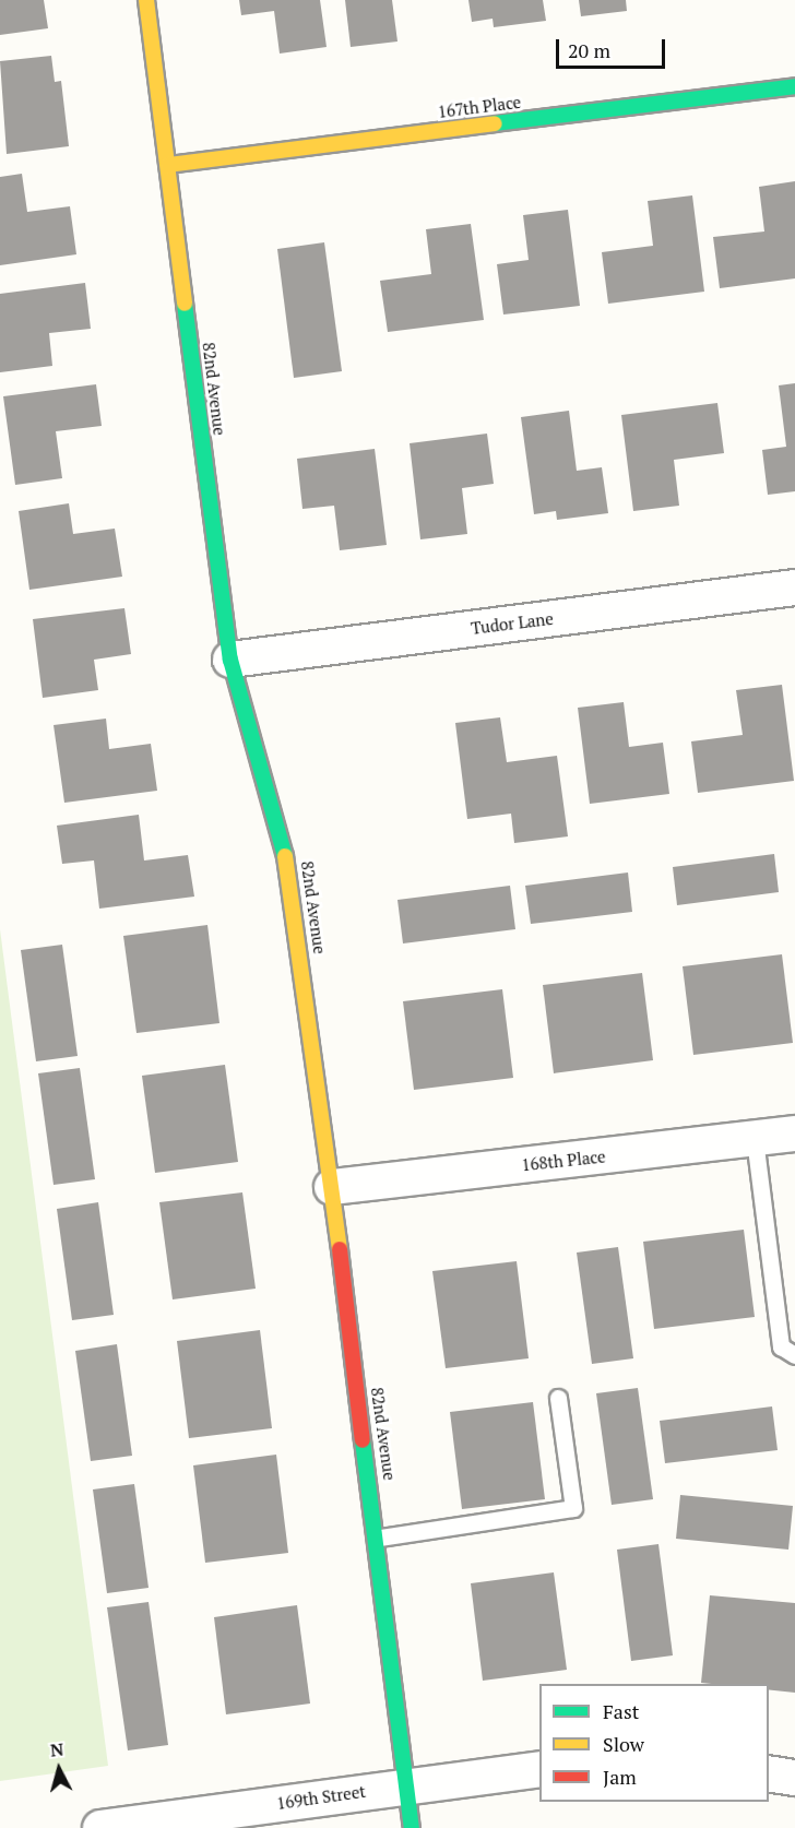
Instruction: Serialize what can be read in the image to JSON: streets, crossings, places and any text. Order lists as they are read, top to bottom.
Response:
{
  "streets": {
    "street": [
      "167th Place",
      "82nd Avenue",
      "Tudor Lane",
      "168th Place",
      "169th Street"
    ]
  },
  "crossings": [
    ["167th Place", "82nd Avenue"],
    ["82nd Avenue", "Tudor Lane"],
    ["82nd Avenue", "168th Place"],
    ["82nd Avenue", "169th Street"]
  ],
  "legend": ["Fast", "Slow", "Jam"],
  "scale_bar": "20 m",
  "north": "top"
}
